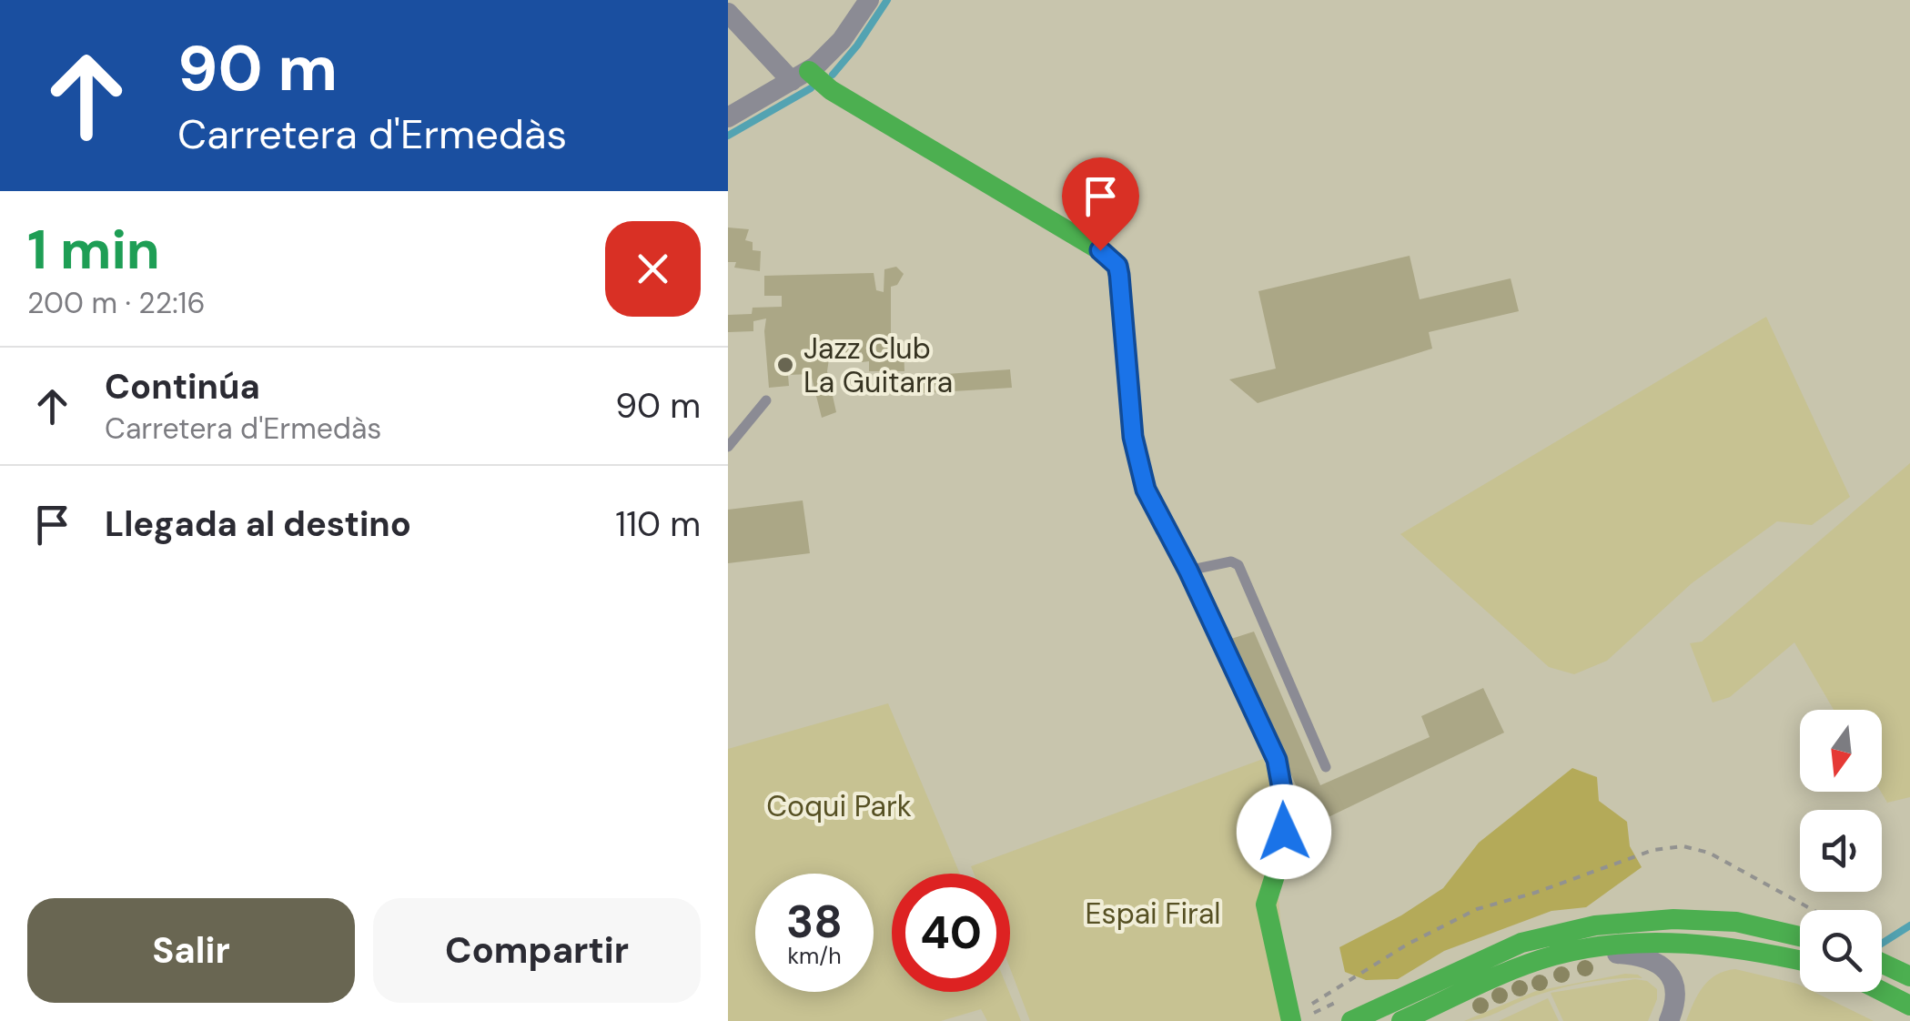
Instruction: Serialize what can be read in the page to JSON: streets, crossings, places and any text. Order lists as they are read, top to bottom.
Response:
{
  "parks": ["Coqui Park", "Espai Firal"],
  "places": ["Jazz Club La Guitarra"],
  "north": "bottom",
  "page": {
    "turn": ["90 m", "Carretera d'Ermedàs"],
    "heading": ["1 min", "200 m · 22:16"],
    "list": [
      {
        "name": "Continúa",
        "note": "Carretera d'Ermedàs",
        "value": "90 m"
      },
      {
        "name": "Llegada al destino",
        "value": "110 m"
      }
    ],
    "speed": "38 km/h",
    "limit": "40",
    "buttons": ["Salir", "Compartir"]
  }
}
